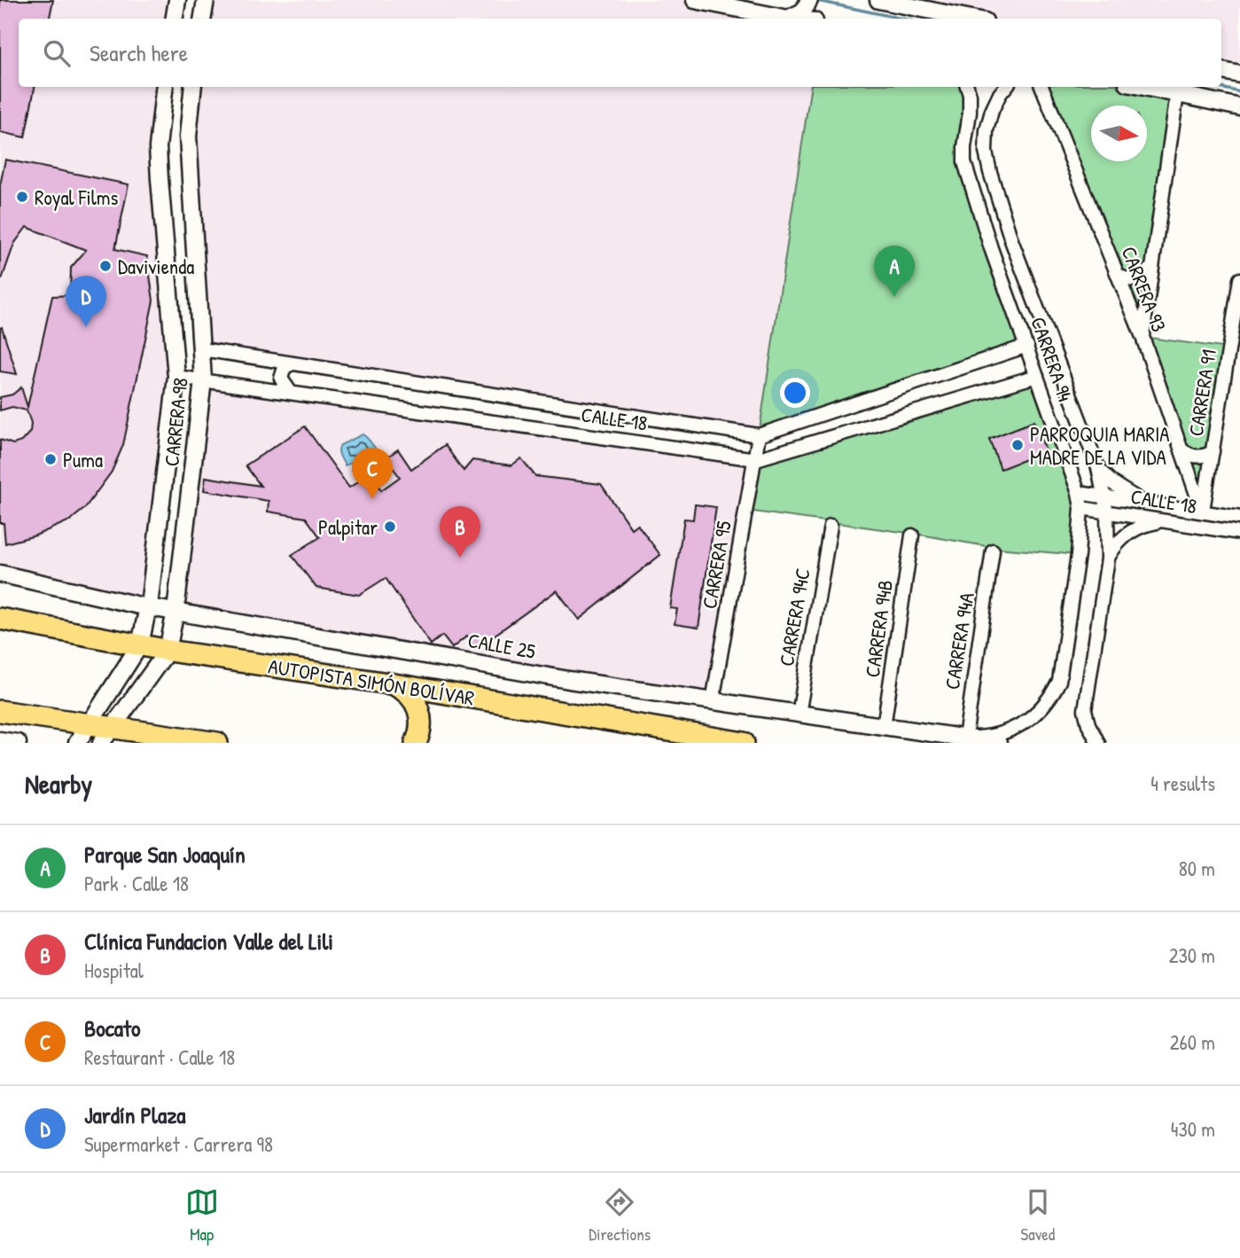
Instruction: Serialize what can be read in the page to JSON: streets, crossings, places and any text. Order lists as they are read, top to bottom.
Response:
{
  "streets": {
    "highway": ["AUTOPISTA SIMÓN BOLÍVAR"],
    "street": [
      "CARRERA 93",
      "CARRERA 94",
      "CARRERA 91",
      "CALLE 18",
      "CARRERA 98",
      "CARRERA 95",
      "CARRERA 94C",
      "CARRERA 94B",
      "CARRERA 94A",
      "CALLE 25"
    ]
  },
  "crossings": [
    ["CARRERA 93", "CARRERA 91"],
    ["CARRERA 93", "CALLE 18"],
    ["CARRERA 94", "CALLE 18"],
    ["CARRERA 94", "CARRERA 94A"],
    ["CARRERA 94", "CALLE 25"],
    ["CARRERA 91", "CALLE 18"],
    ["CALLE 18", "CARRERA 98"],
    ["CALLE 18", "CARRERA 95"],
    ["CARRERA 98", "CALLE 25"],
    ["CARRERA 98", "AUTOPISTA SIMÓN BOLÍVAR"],
    ["CARRERA 95", "CALLE 25"],
    ["CARRERA 94C", "CALLE 25"],
    ["CARRERA 94B", "CALLE 25"],
    ["CARRERA 94A", "CALLE 25"]
  ],
  "places": [
    "Royal Films",
    "Davivienda",
    "PARROQUIA MARIA MADRE DE LA VIDA",
    "Puma",
    "Palpitar"
  ],
  "north": "right",
  "page": {
    "search": "Search here",
    "pins": [
      "A",
      "D",
      "C",
      "B"
    ],
    "heading": ["Nearby", "4 results"],
    "list": [
      {
        "mark": "A",
        "name": "Parque San Joaquín",
        "note": "Park · Calle 18",
        "value": "80 m"
      },
      {
        "mark": "B",
        "name": "Clínica Fundacion Valle del Lili",
        "note": "Hospital",
        "value": "230 m"
      },
      {
        "mark": "C",
        "name": "Bocato",
        "note": "Restaurant · Calle 18",
        "value": "260 m"
      },
      {
        "mark": "D",
        "name": "Jardín Plaza",
        "note": "Supermarket · Carrera 98",
        "value": "430 m"
      }
    ],
    "nav": ["Map", "Directions", "Saved"]
  }
}
